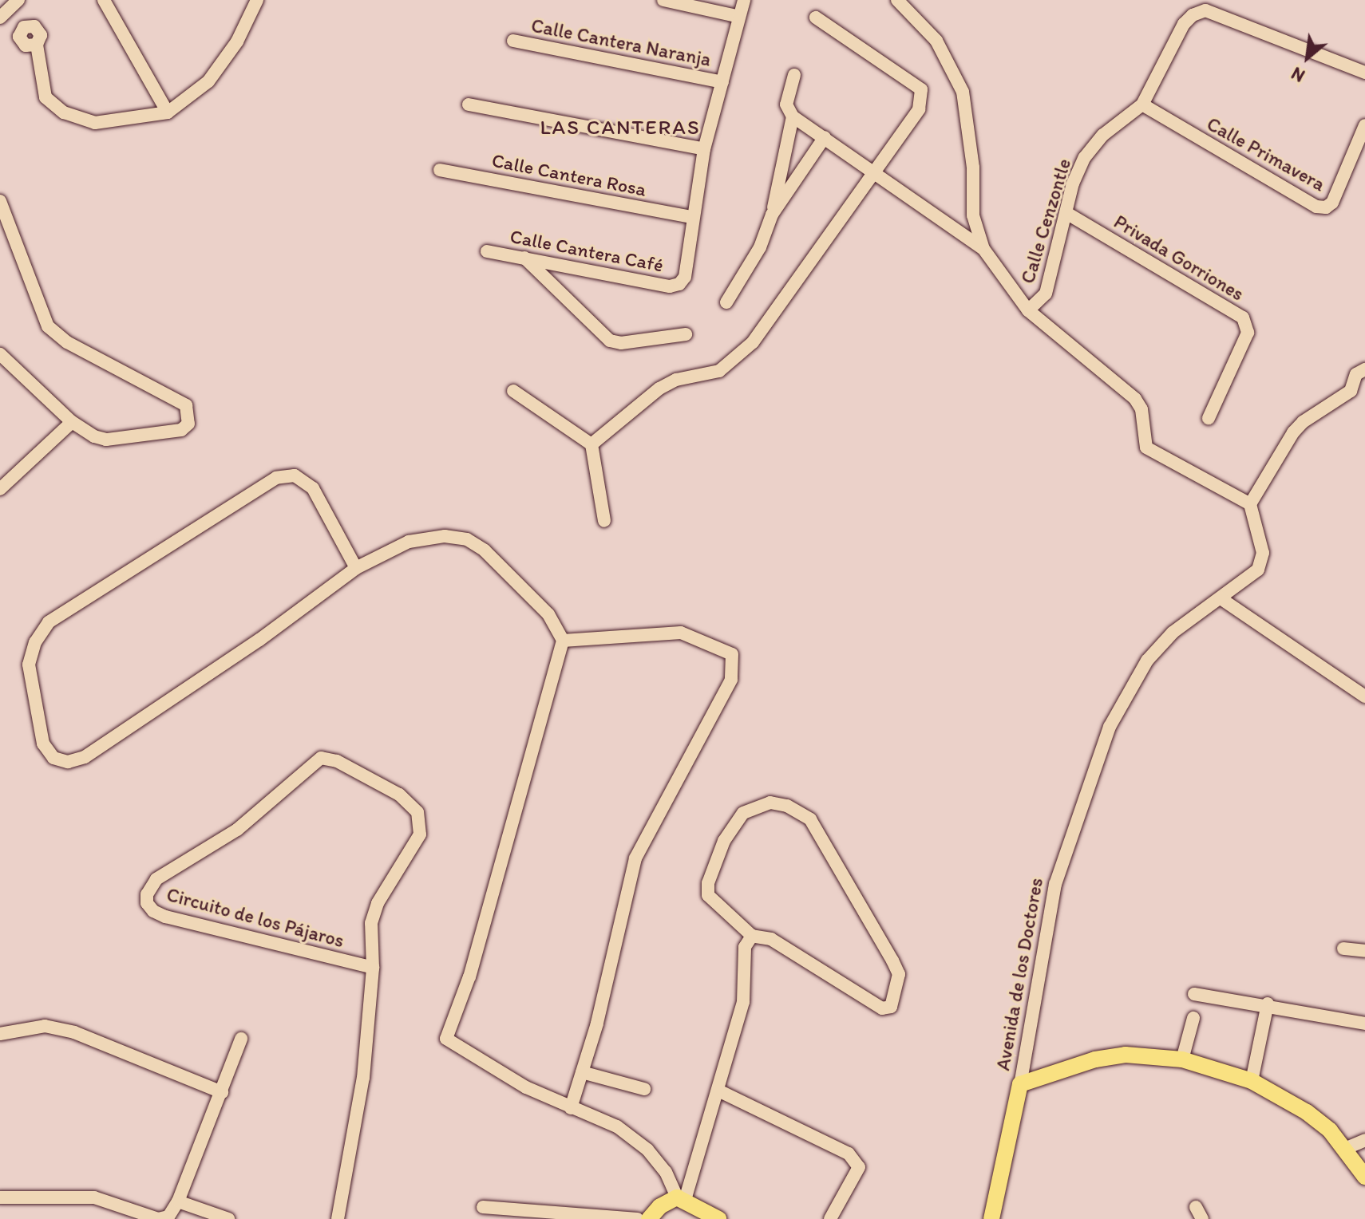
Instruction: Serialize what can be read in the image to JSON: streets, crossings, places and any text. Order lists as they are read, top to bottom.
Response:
{
  "streets": {
    "main road": ["Avenida de los Doctores"],
    "street": [
      "Calle Cantera Naranja",
      "Calle Primavera",
      "Calle Cantera Rosa",
      "Calle Cenzontle",
      "Calle Cantera Café",
      "Privada Gorriones",
      "Circuito de los Pájaros"
    ]
  },
  "crossings": [
    ["Calle Primavera", "Calle Cenzontle"],
    ["Calle Cantera Rosa", "Calle Cantera Café"],
    ["Calle Cenzontle", "Privada Gorriones"]
  ],
  "districts": ["LAS CANTERAS"],
  "north": "bottom left"
}
